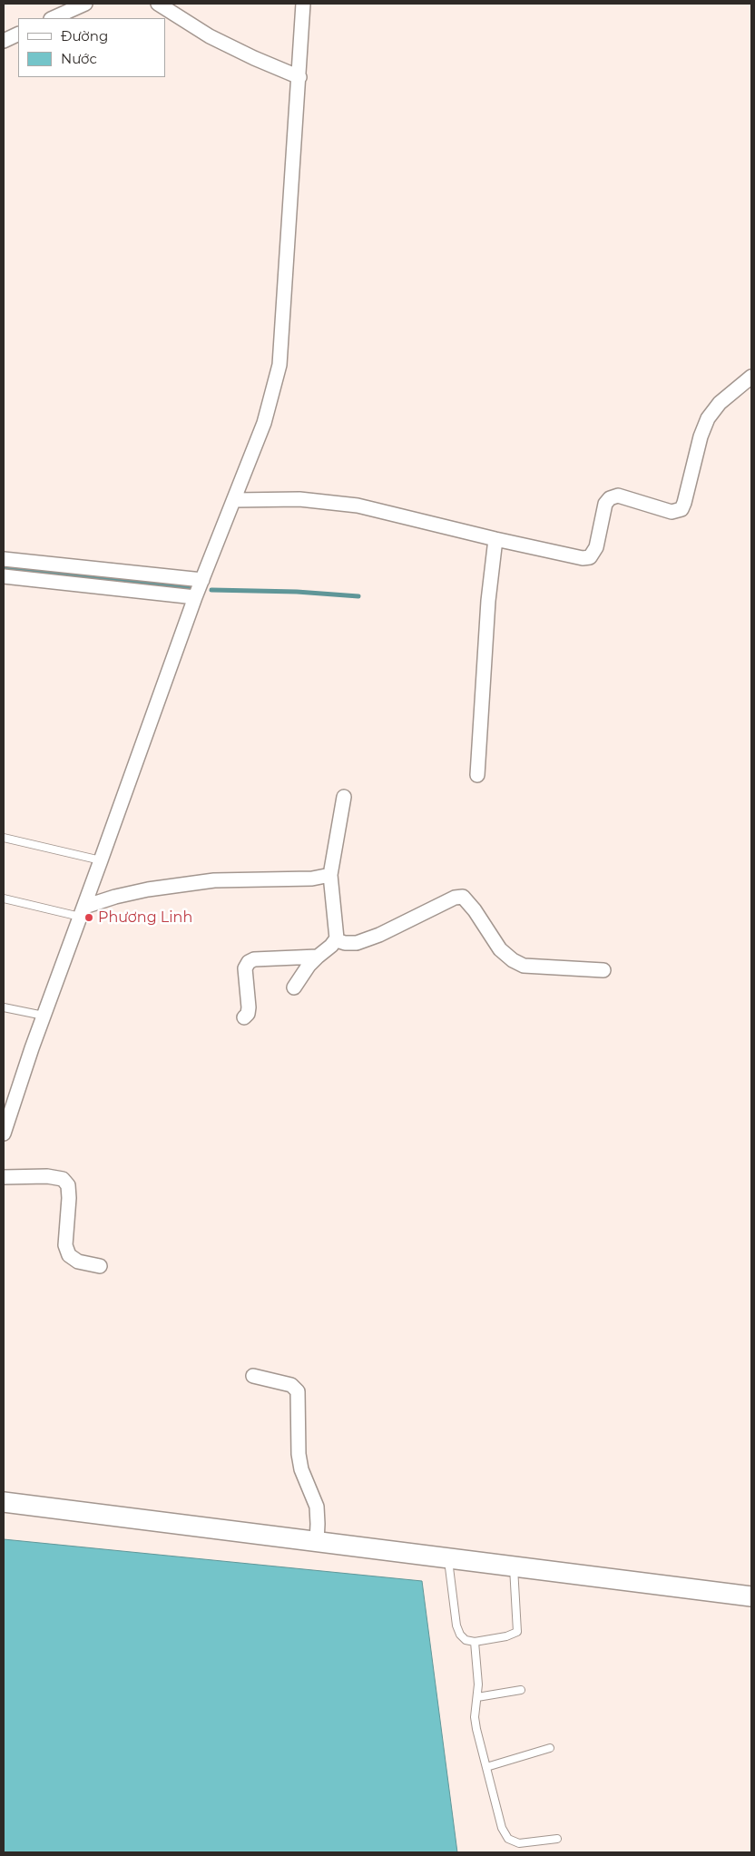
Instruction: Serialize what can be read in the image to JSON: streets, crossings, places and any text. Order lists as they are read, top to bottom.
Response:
{
  "places": ["Phương Linh"],
  "legend": ["Đường", "Nước"]
}
